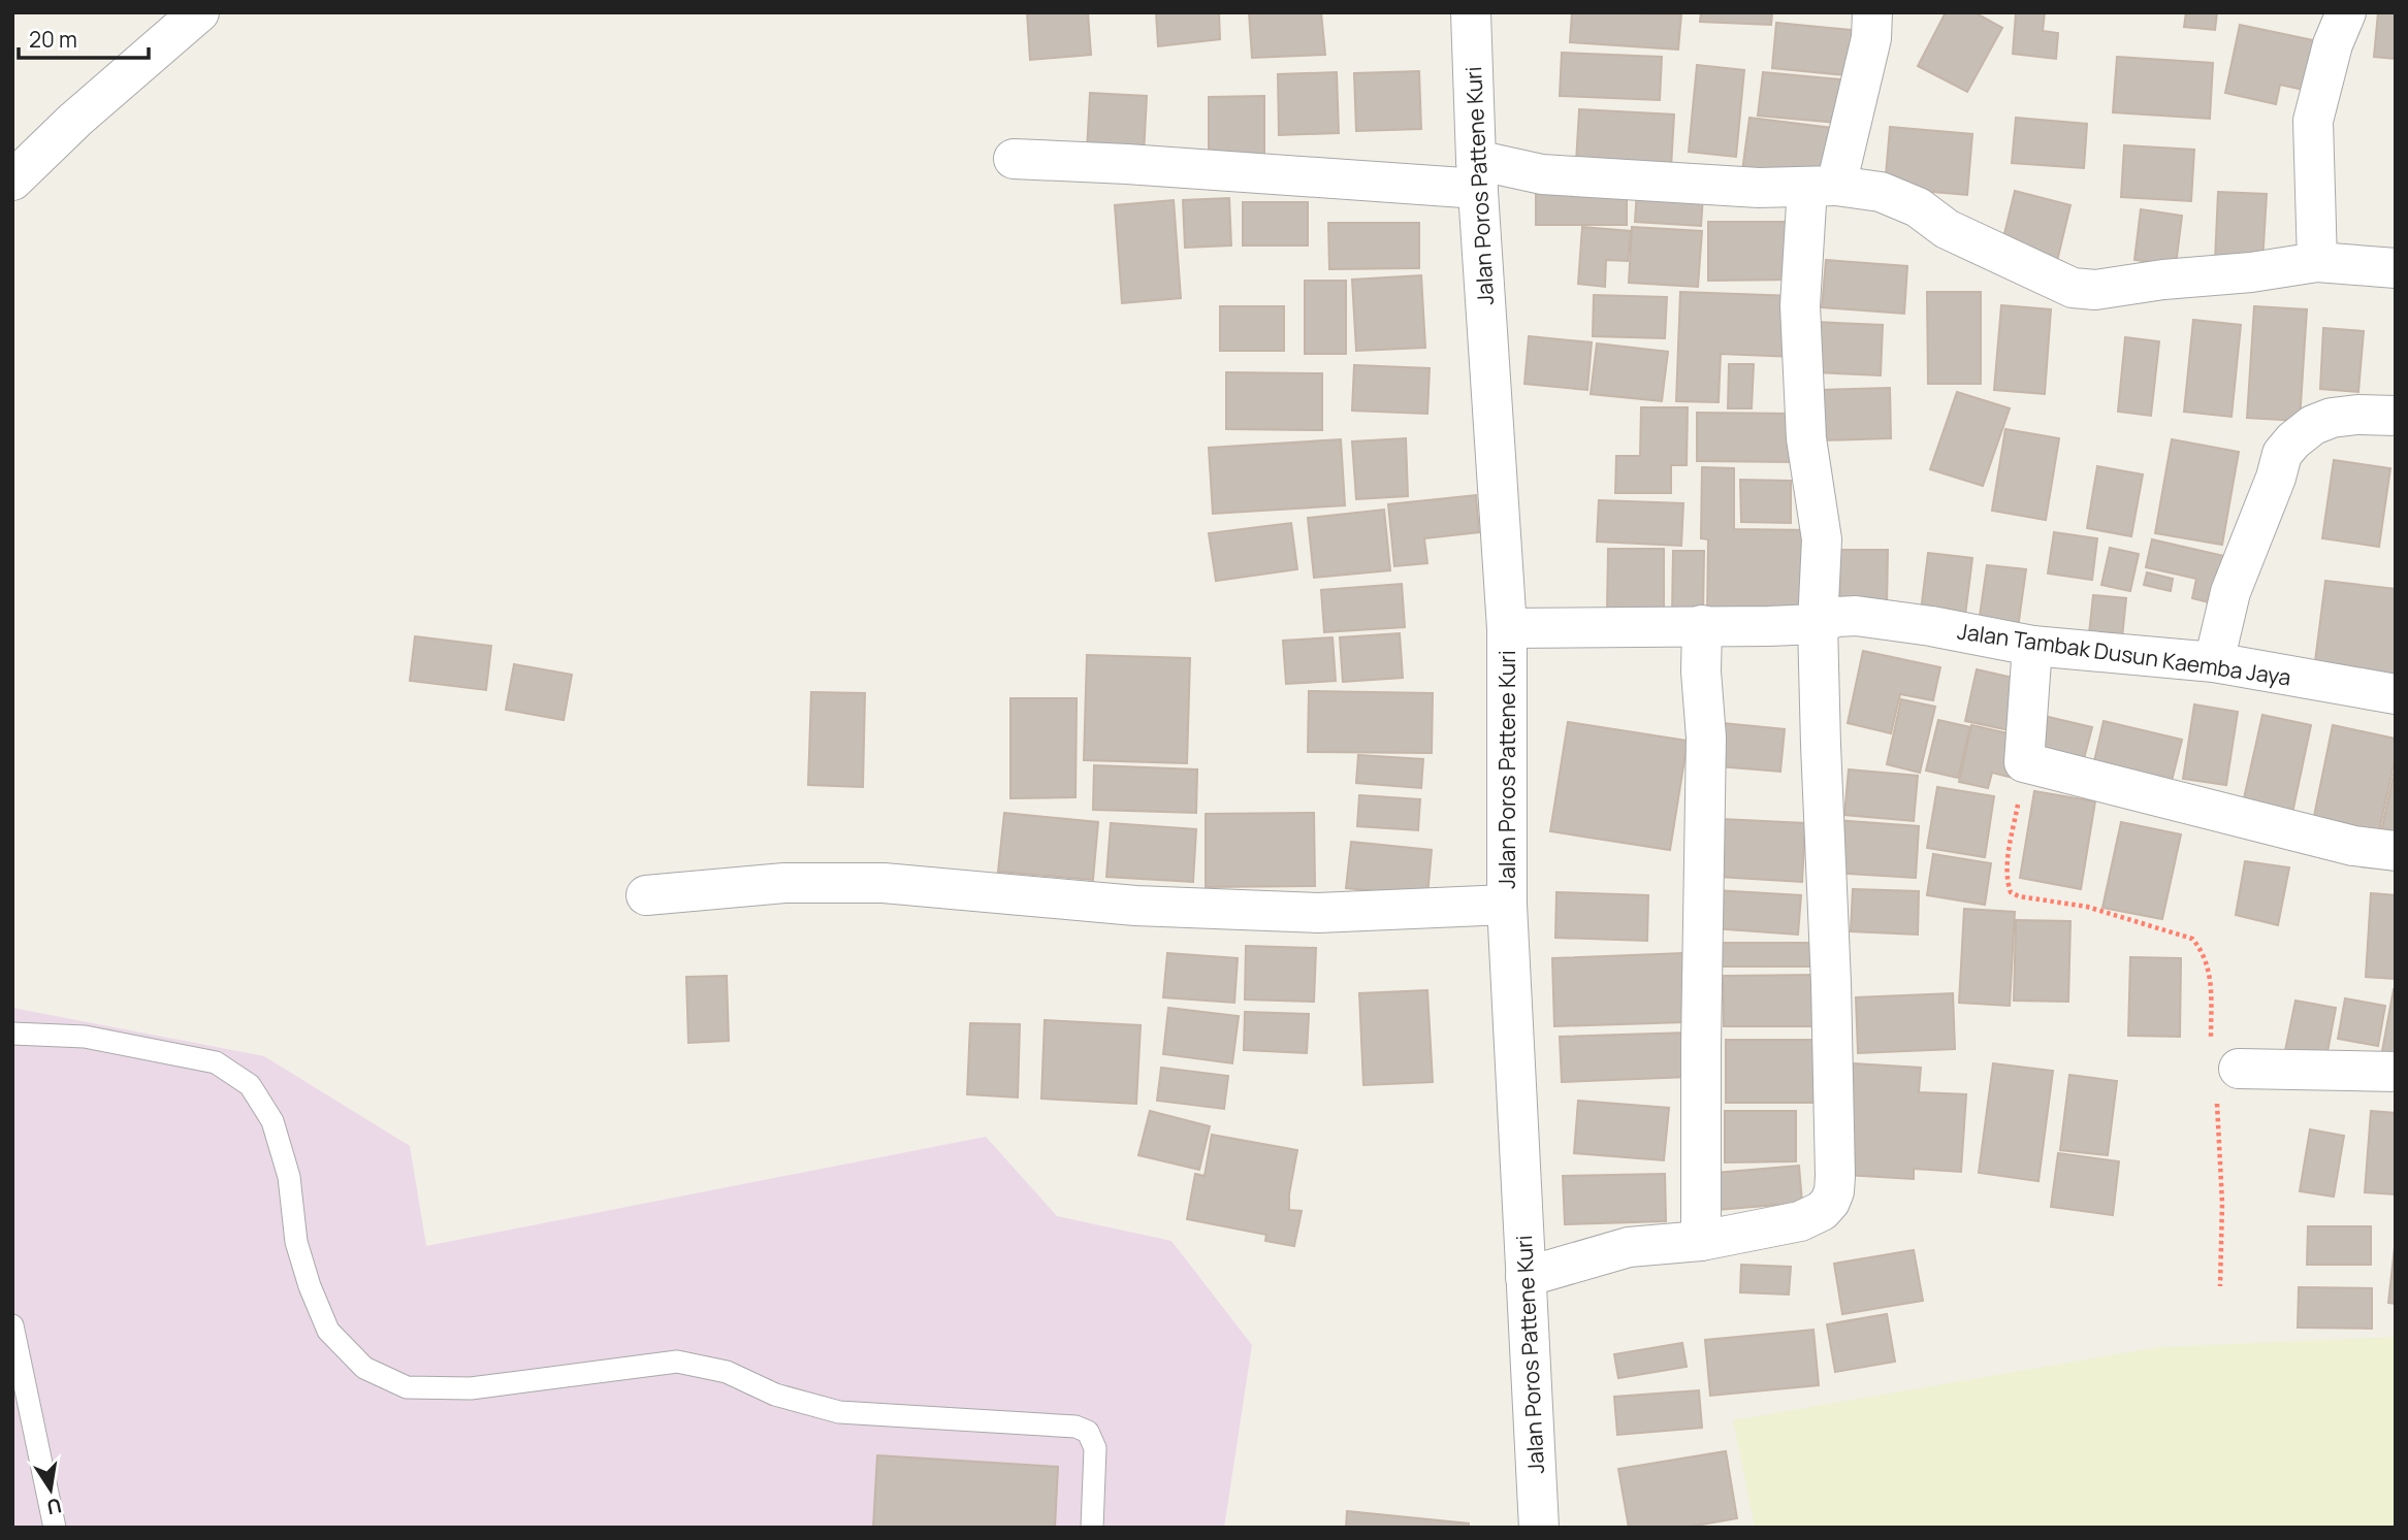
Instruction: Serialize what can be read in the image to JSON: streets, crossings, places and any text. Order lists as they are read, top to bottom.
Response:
{
  "streets": {
    "street": ["Jalan Poros Pattene Kuri", "Jalan Tambak Dusun Kaemba Jaya"]
  },
  "crossings": [
    ["Jalan Poros Pattene Kuri", "Jalan Tambak Dusun Kaemba Jaya"]
  ],
  "scale_bar": "20 m",
  "north": "bottom"
}
